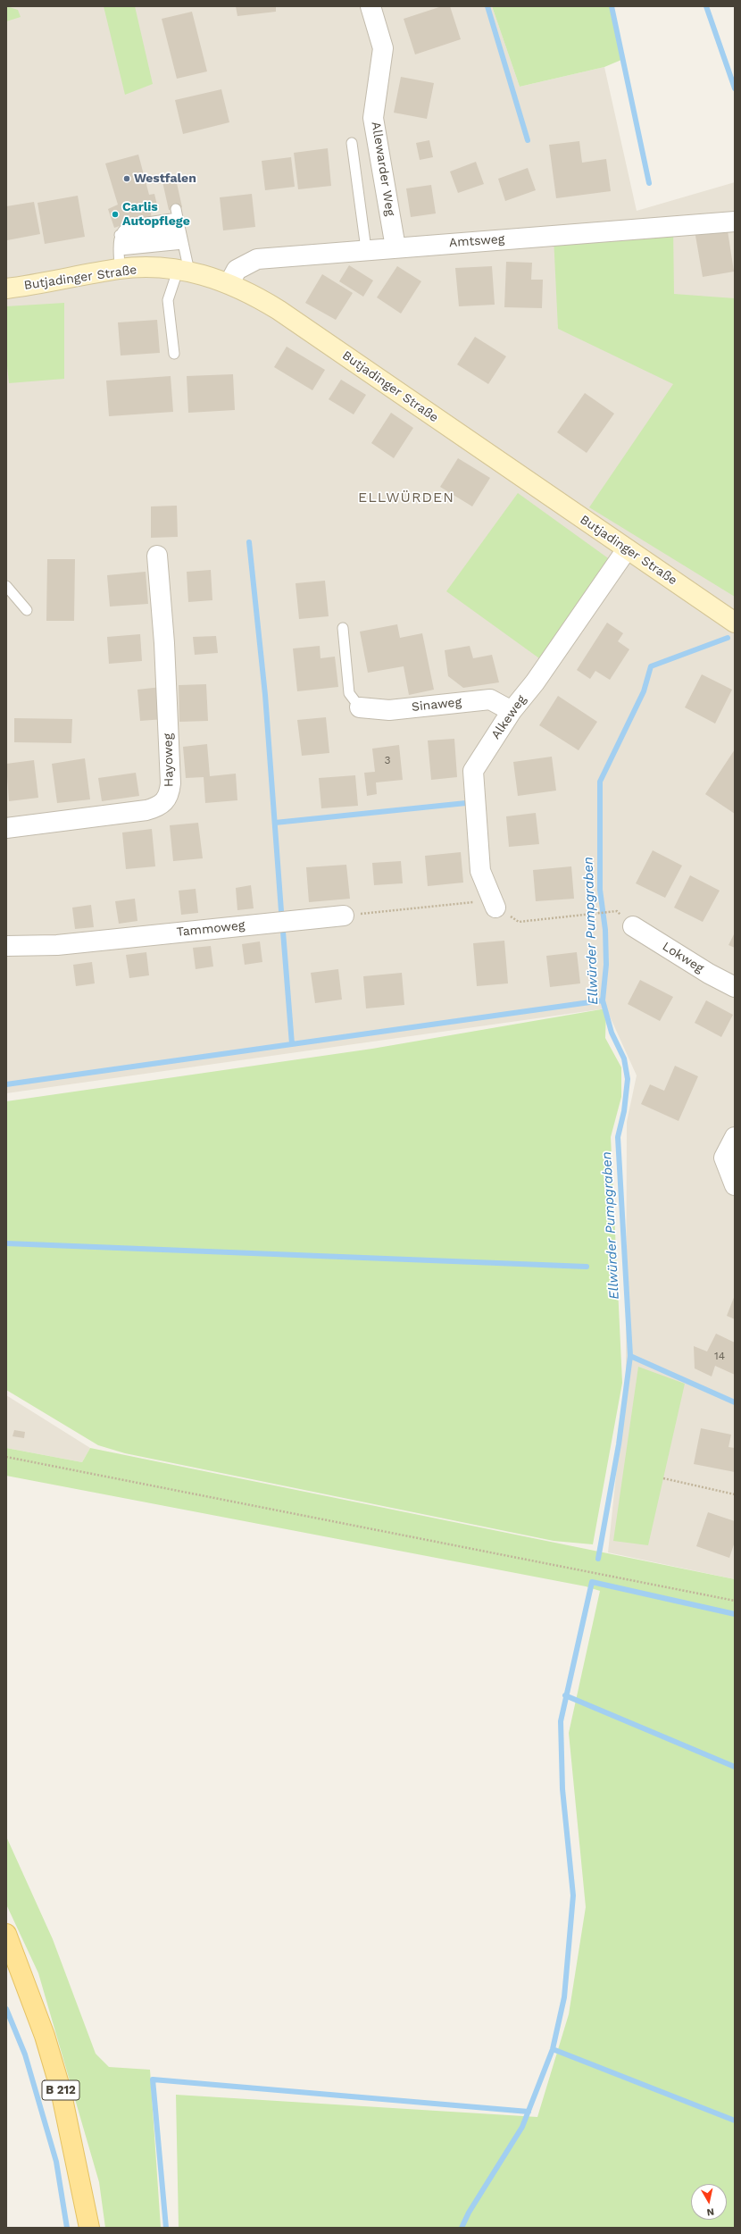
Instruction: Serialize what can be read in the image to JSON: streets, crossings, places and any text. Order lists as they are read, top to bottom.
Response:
{
  "streets": {
    "main road": ["Butjadinger Straße", "B 212"],
    "street": [
      "Allewarder Weg",
      "Amtsweg",
      "Sinaweg",
      "Alkeweg",
      "Hayoweg",
      "Tammoweg",
      "Lokweg"
    ]
  },
  "crossings": [
    ["Allewarder Weg", "Amtsweg"],
    ["Amtsweg", "Butjadinger Straße"],
    ["Butjadinger Straße", "Alkeweg"],
    ["Sinaweg", "Alkeweg"]
  ],
  "districts": ["ELLWÜRDEN"],
  "water": ["Ellwürder Pumpgraben"],
  "places": ["Westfalen", "Carlis Autopflege"],
  "house_numbers": ["3", "14"],
  "north": "bottom"
}
